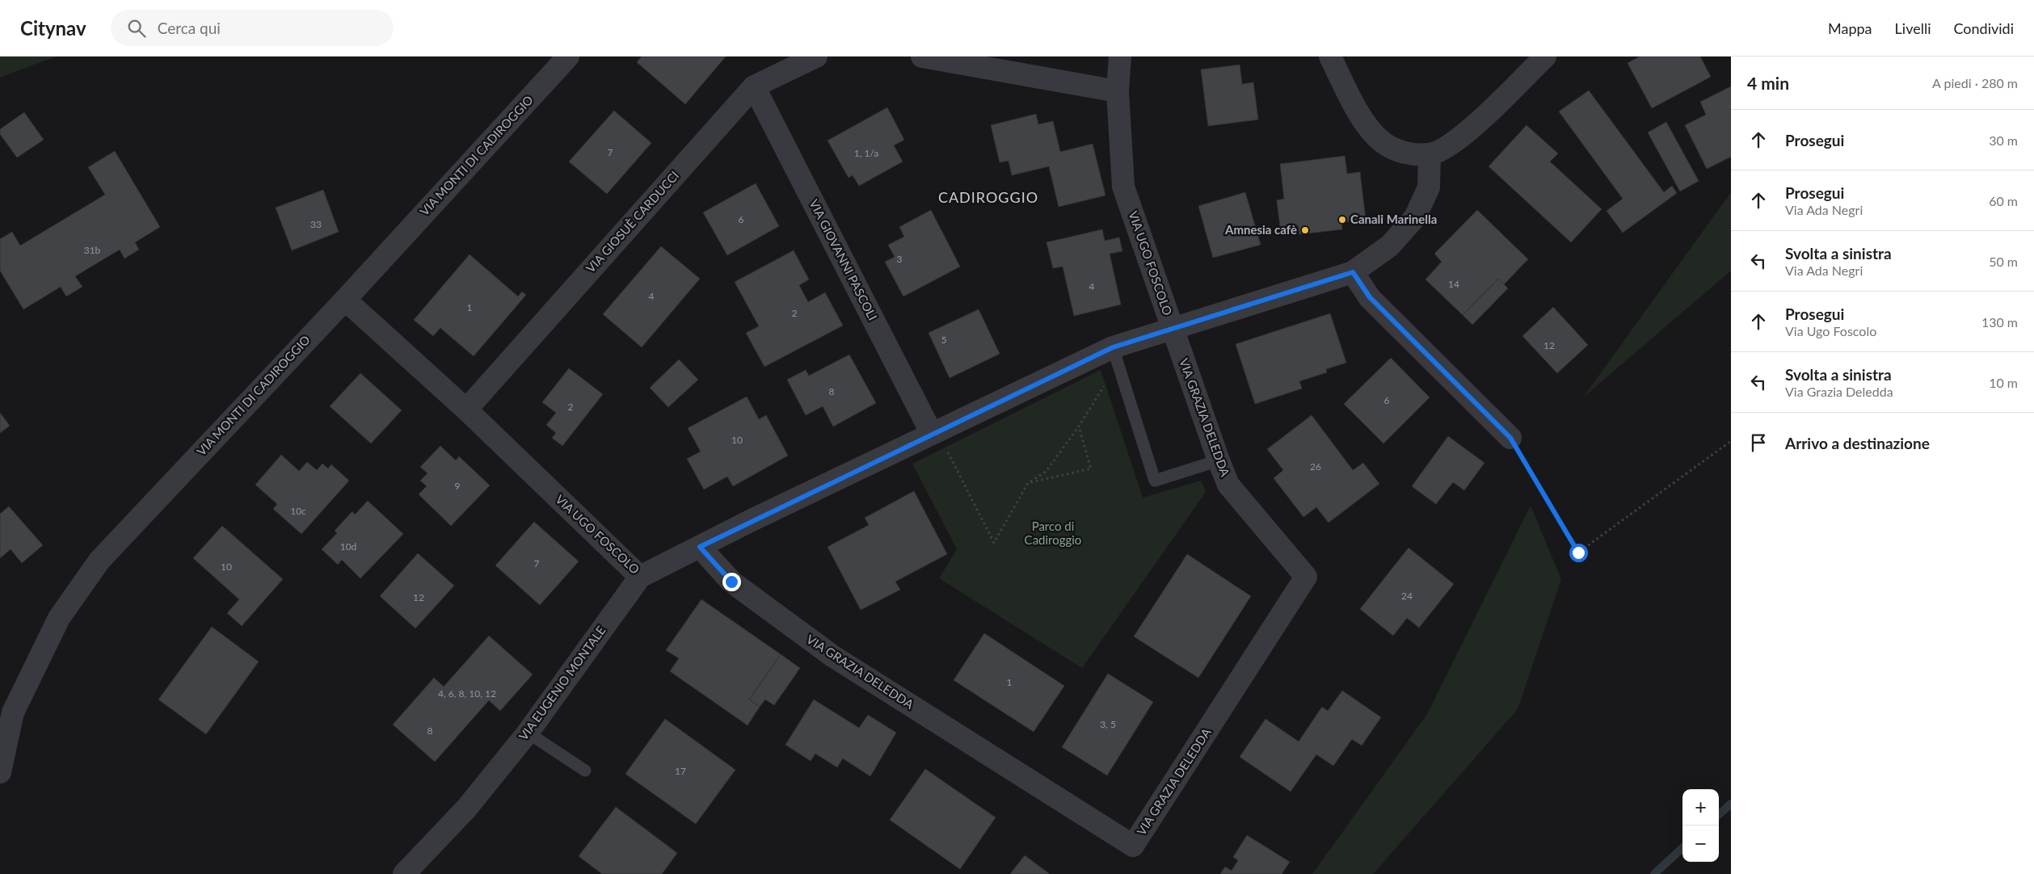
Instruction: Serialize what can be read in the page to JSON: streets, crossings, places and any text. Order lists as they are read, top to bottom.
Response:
{
  "streets": {
    "street": [
      "VIA MONTI DI CADIROGGIO",
      "VIA GIOSUÈ CARDUCCI",
      "VIA GIOVANNI PASCOLI",
      "VIA UGO FOSCOLO",
      "VIA GRAZIA DELEDDA",
      "VIA EUGENIO MONTALE"
    ]
  },
  "crossings": [
    ["VIA MONTI DI CADIROGGIO", "VIA UGO FOSCOLO"],
    ["VIA GIOSUÈ CARDUCCI", "VIA GIOVANNI PASCOLI"],
    ["VIA GIOSUÈ CARDUCCI", "VIA UGO FOSCOLO"],
    ["VIA GIOVANNI PASCOLI", "VIA UGO FOSCOLO"],
    ["VIA UGO FOSCOLO", "VIA GRAZIA DELEDDA"],
    ["VIA UGO FOSCOLO", "VIA EUGENIO MONTALE"]
  ],
  "districts": ["CADIROGGIO"],
  "parks": ["Parco di Cadiroggio"],
  "places": ["Canali Marinella", "Amnesia cafè"],
  "house_numbers": [
    "7",
    "1, 1/a",
    "6",
    "33",
    "31b",
    "3",
    "14",
    "4",
    "4",
    "1",
    "2",
    "5",
    "12",
    "8",
    "6",
    "2",
    "10",
    "26",
    "9",
    "10c",
    "10d",
    "7",
    "10",
    "24",
    "12",
    "1",
    "4, 6, 8, 10, 12",
    "3, 5",
    "8",
    "17"
  ],
  "page": {
    "header": "Citynav",
    "search": "Cerca qui",
    "nav": ["Mappa", "Livelli", "Condividi"],
    "heading": ["4 min", "A piedi · 280 m"],
    "list": [
      ["Prosegui", "30 m"],
      ["Prosegui", "Via Ada Negri", "60 m"],
      ["Svolta a sinistra", "Via Ada Negri", "50 m"],
      ["Prosegui", "Via Ugo Foscolo", "130 m"],
      ["Svolta a sinistra", "Via Grazia Deledda", "10 m"],
      "Arrivo a destinazione"
    ],
    "map_buttons": ["+", "−"]
  }
}
